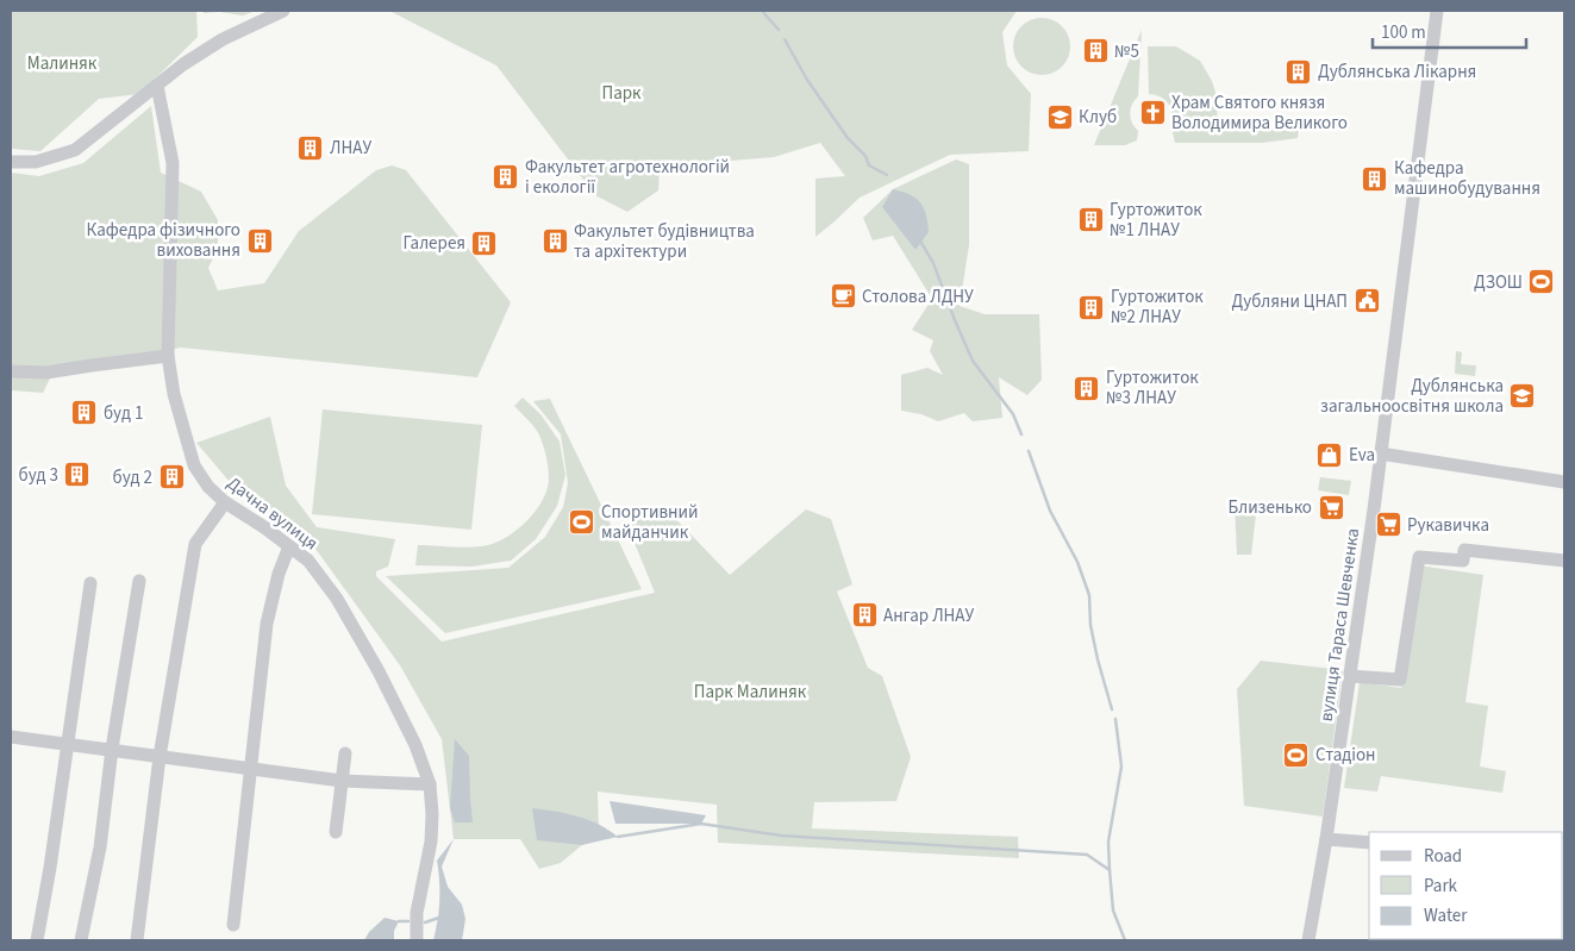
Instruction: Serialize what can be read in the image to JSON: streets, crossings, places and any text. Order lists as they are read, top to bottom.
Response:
{
  "streets": {
    "street": ["Дачна вулиця", "вулиця Тараса Шевченка"]
  },
  "parks": ["Малиняк", "Парк", "Парк Малиняк"],
  "places": {
    "building": [
      "№5",
      "Дублянська Лікарня",
      "ЛНАУ",
      "Факультет агротехнологій і екології",
      "Кафедра машинобудування",
      "Гуртожиток №1 ЛНАУ",
      "Кафедра фізичного виховання",
      "Факультет будівництва та архітектури",
      "Галерея",
      "Гуртожиток №2 ЛНАУ",
      "Гуртожиток №3 ЛНАУ",
      "буд 1",
      "буд 3",
      "буд 2",
      "Ангар ЛНАУ"
    ],
    "church": ["Храм Святого князя Володимира Великого"],
    "school or university": ["Клуб", "Дублянська загальноосвітня школа"],
    "sports": ["ДЗОШ", "Спортивний майданчик", "Стадіон"],
    "cafe": ["Столова ЛДНУ"],
    "public building": ["Дубляни ЦНАП"],
    "shop": ["Eva"],
    "supermarket": ["Близенько", "Рукавичка"]
  },
  "legend": ["Road", "Park", "Water"],
  "scale_bar": "100 m"
}
